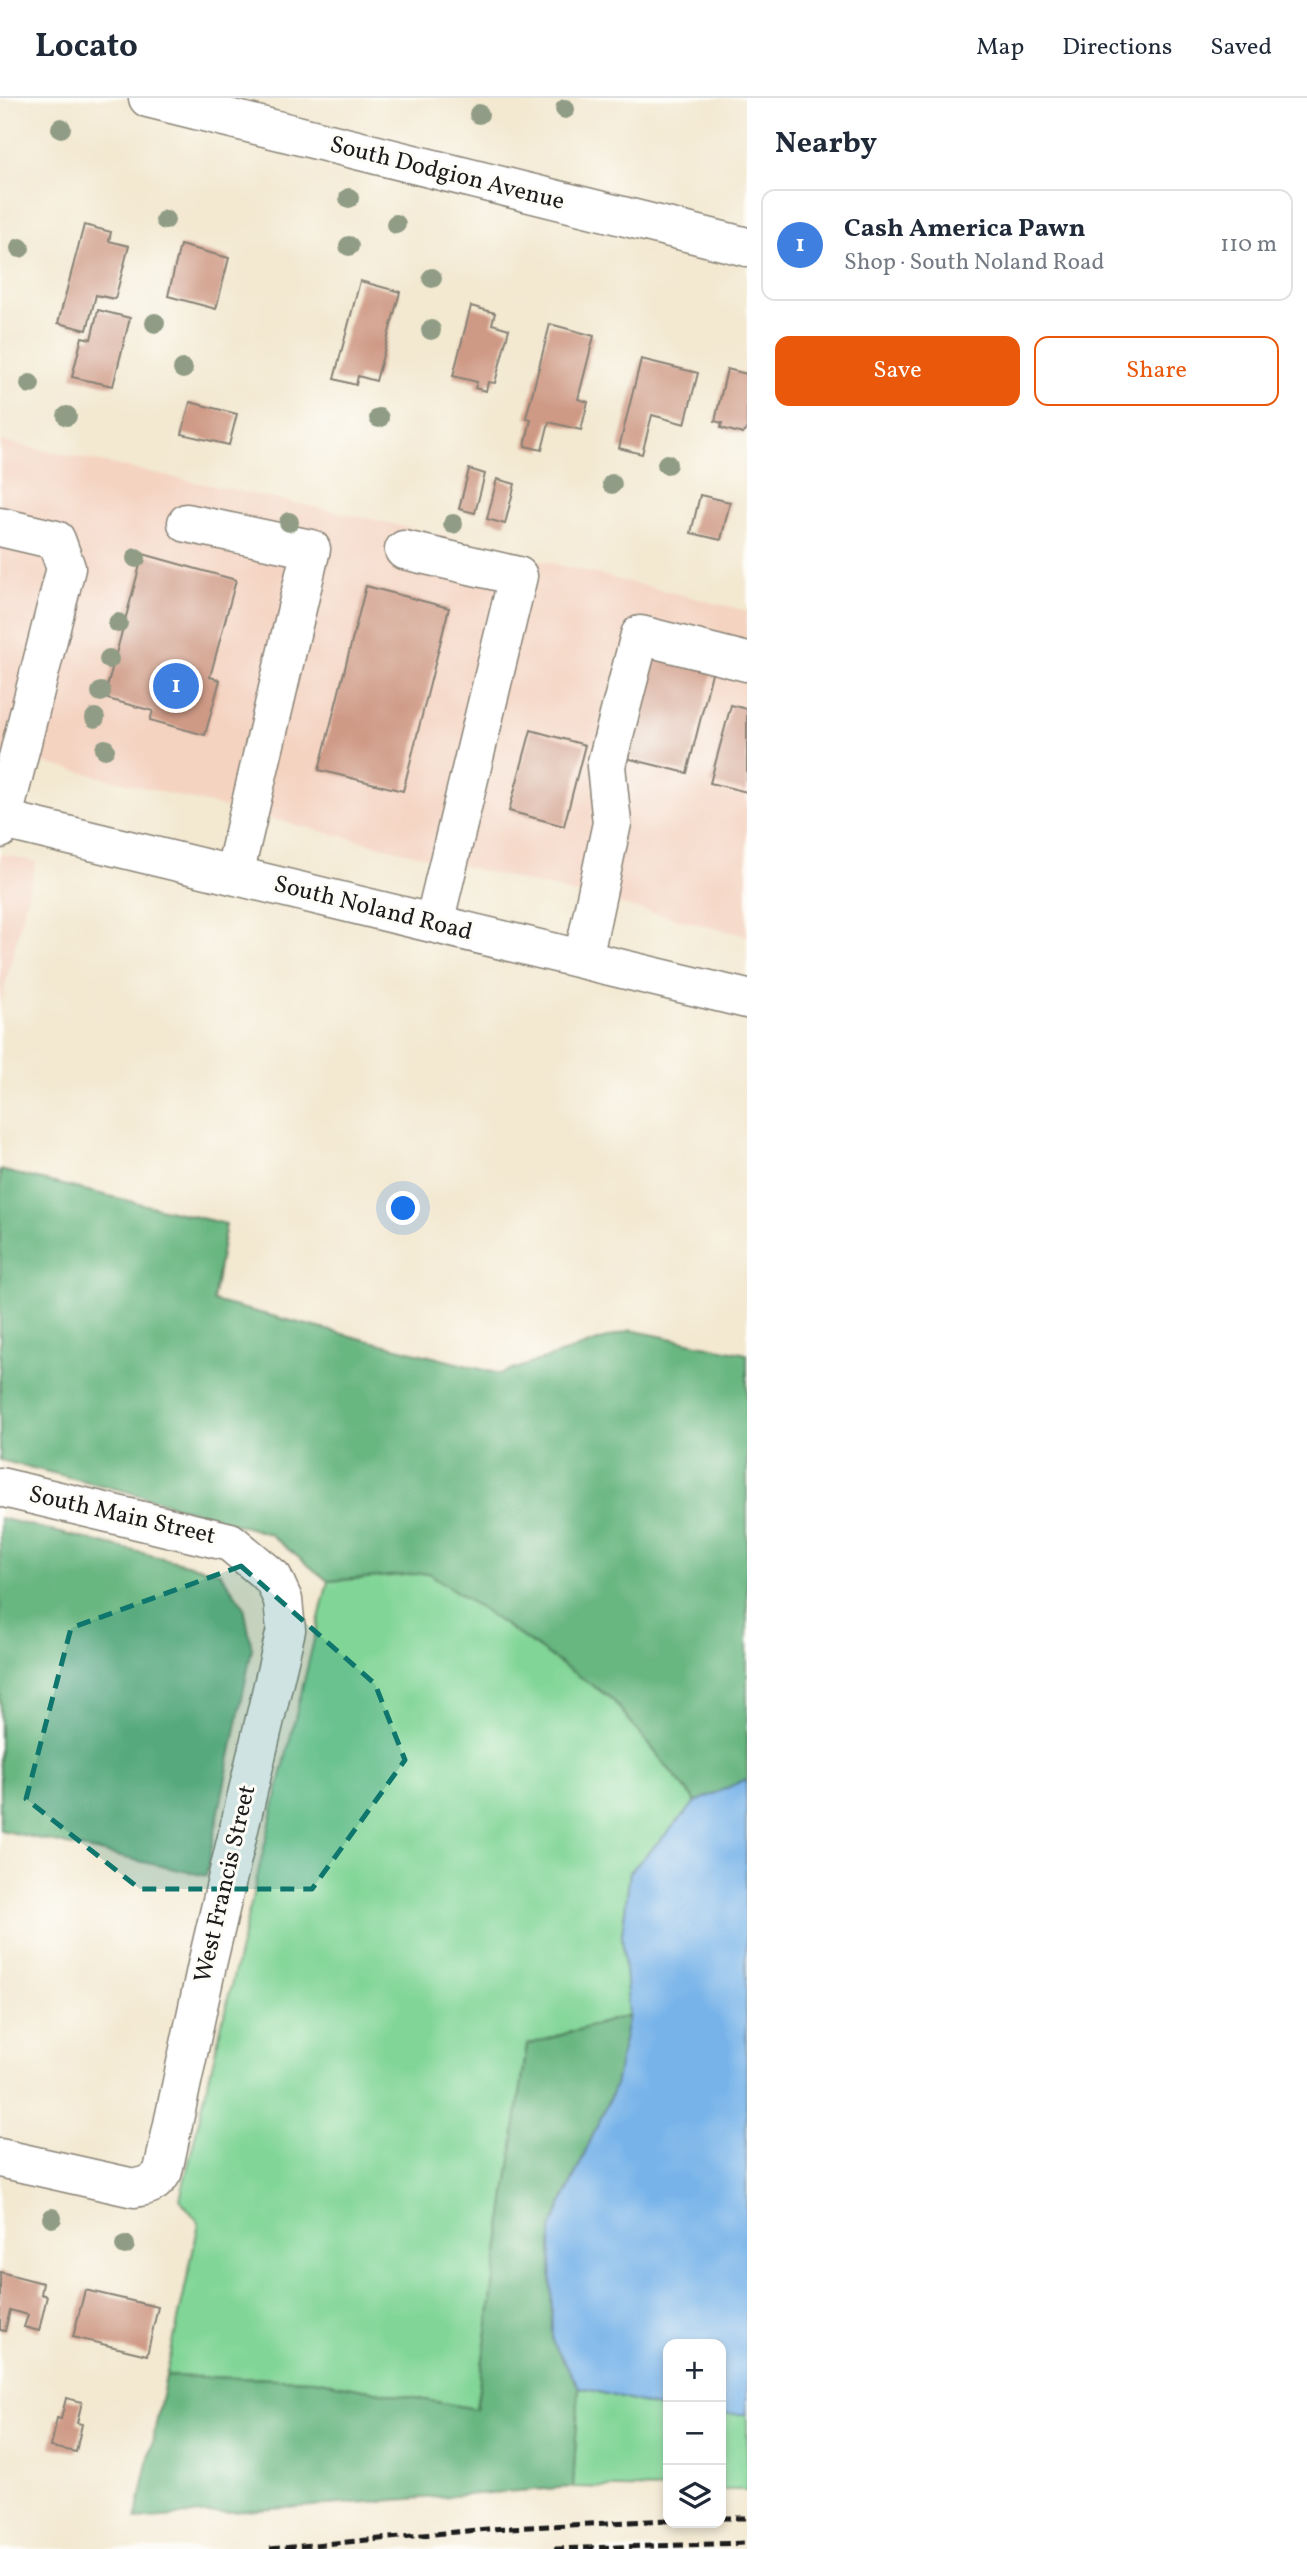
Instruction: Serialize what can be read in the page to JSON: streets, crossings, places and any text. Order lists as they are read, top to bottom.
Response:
{
  "streets": {
    "street": [
      "South Dodgion Avenue",
      "South Noland Road",
      "South Main Street",
      "West Francis Street"
    ]
  },
  "crossings": [
    ["South Main Street", "West Francis Street"]
  ],
  "page": {
    "header": "Locato",
    "nav": ["Map", "Directions", "Saved"],
    "heading": "Nearby",
    "list": [
      {
        "mark": "1",
        "name": "Cash America Pawn",
        "note": "Shop · South Noland Road",
        "value": "110 m"
      }
    ],
    "buttons": ["Save", "Share"],
    "pins": "1",
    "map_buttons": ["+", "−"]
  }
}
